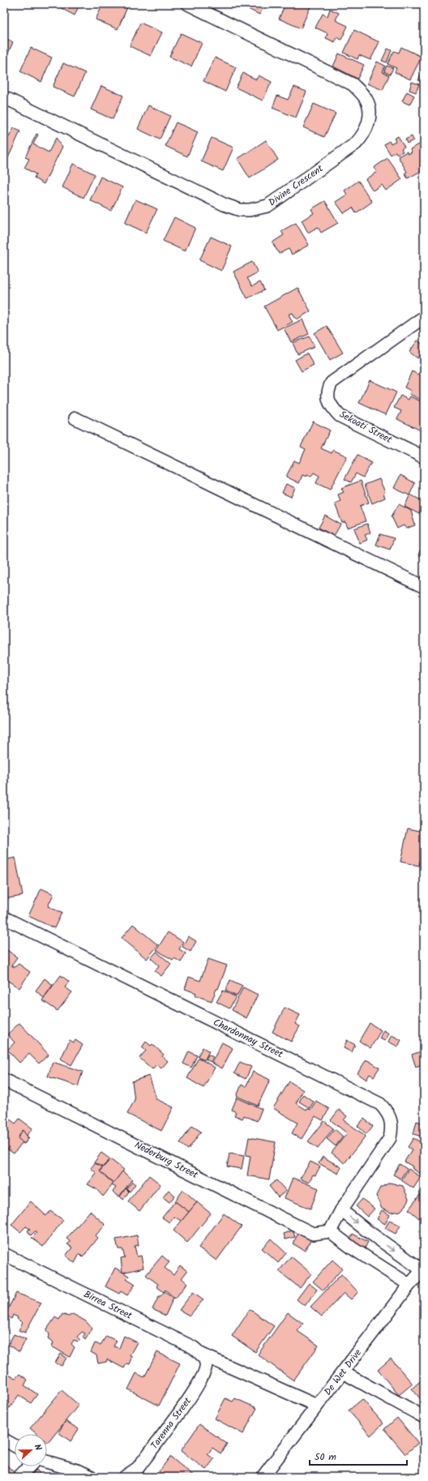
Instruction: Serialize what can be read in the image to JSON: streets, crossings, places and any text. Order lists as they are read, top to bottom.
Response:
{
  "streets": {
    "street": [
      "Divine Crescent",
      "Sekoati Street",
      "Chardonnay Street",
      "Nederburg Street",
      "Birrea Street",
      "De Wet Drive",
      "Tarenna Street"
    ]
  },
  "crossings": [
    ["Birrea Street", "De Wet Drive"],
    ["Birrea Street", "Tarenna Street"]
  ],
  "scale_bar": "50 m",
  "north": "right"
}
